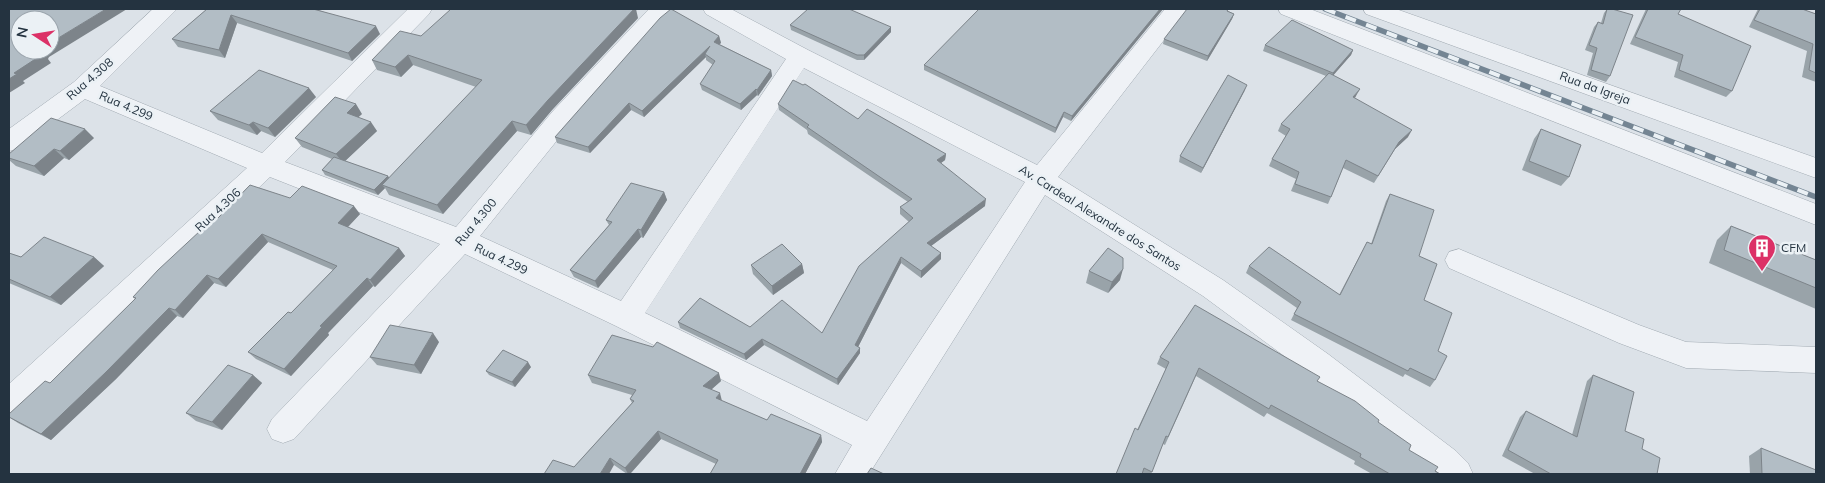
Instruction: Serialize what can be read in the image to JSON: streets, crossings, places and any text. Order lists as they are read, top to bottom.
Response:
{
  "streets": {
    "street": [
      "Rua 4.308",
      "Rua da Igreja",
      "Rua 4.299",
      "Rua 4.306",
      "Av. Cardeal Alexandre dos Santos",
      "Rua 4.300"
    ]
  },
  "crossings": [
    ["Rua 4.308", "Rua 4.299"],
    ["Rua 4.299", "Rua 4.306"],
    ["Rua 4.299", "Rua 4.300"]
  ],
  "places": {
    "building": ["CFM"]
  },
  "north": "left"
}
